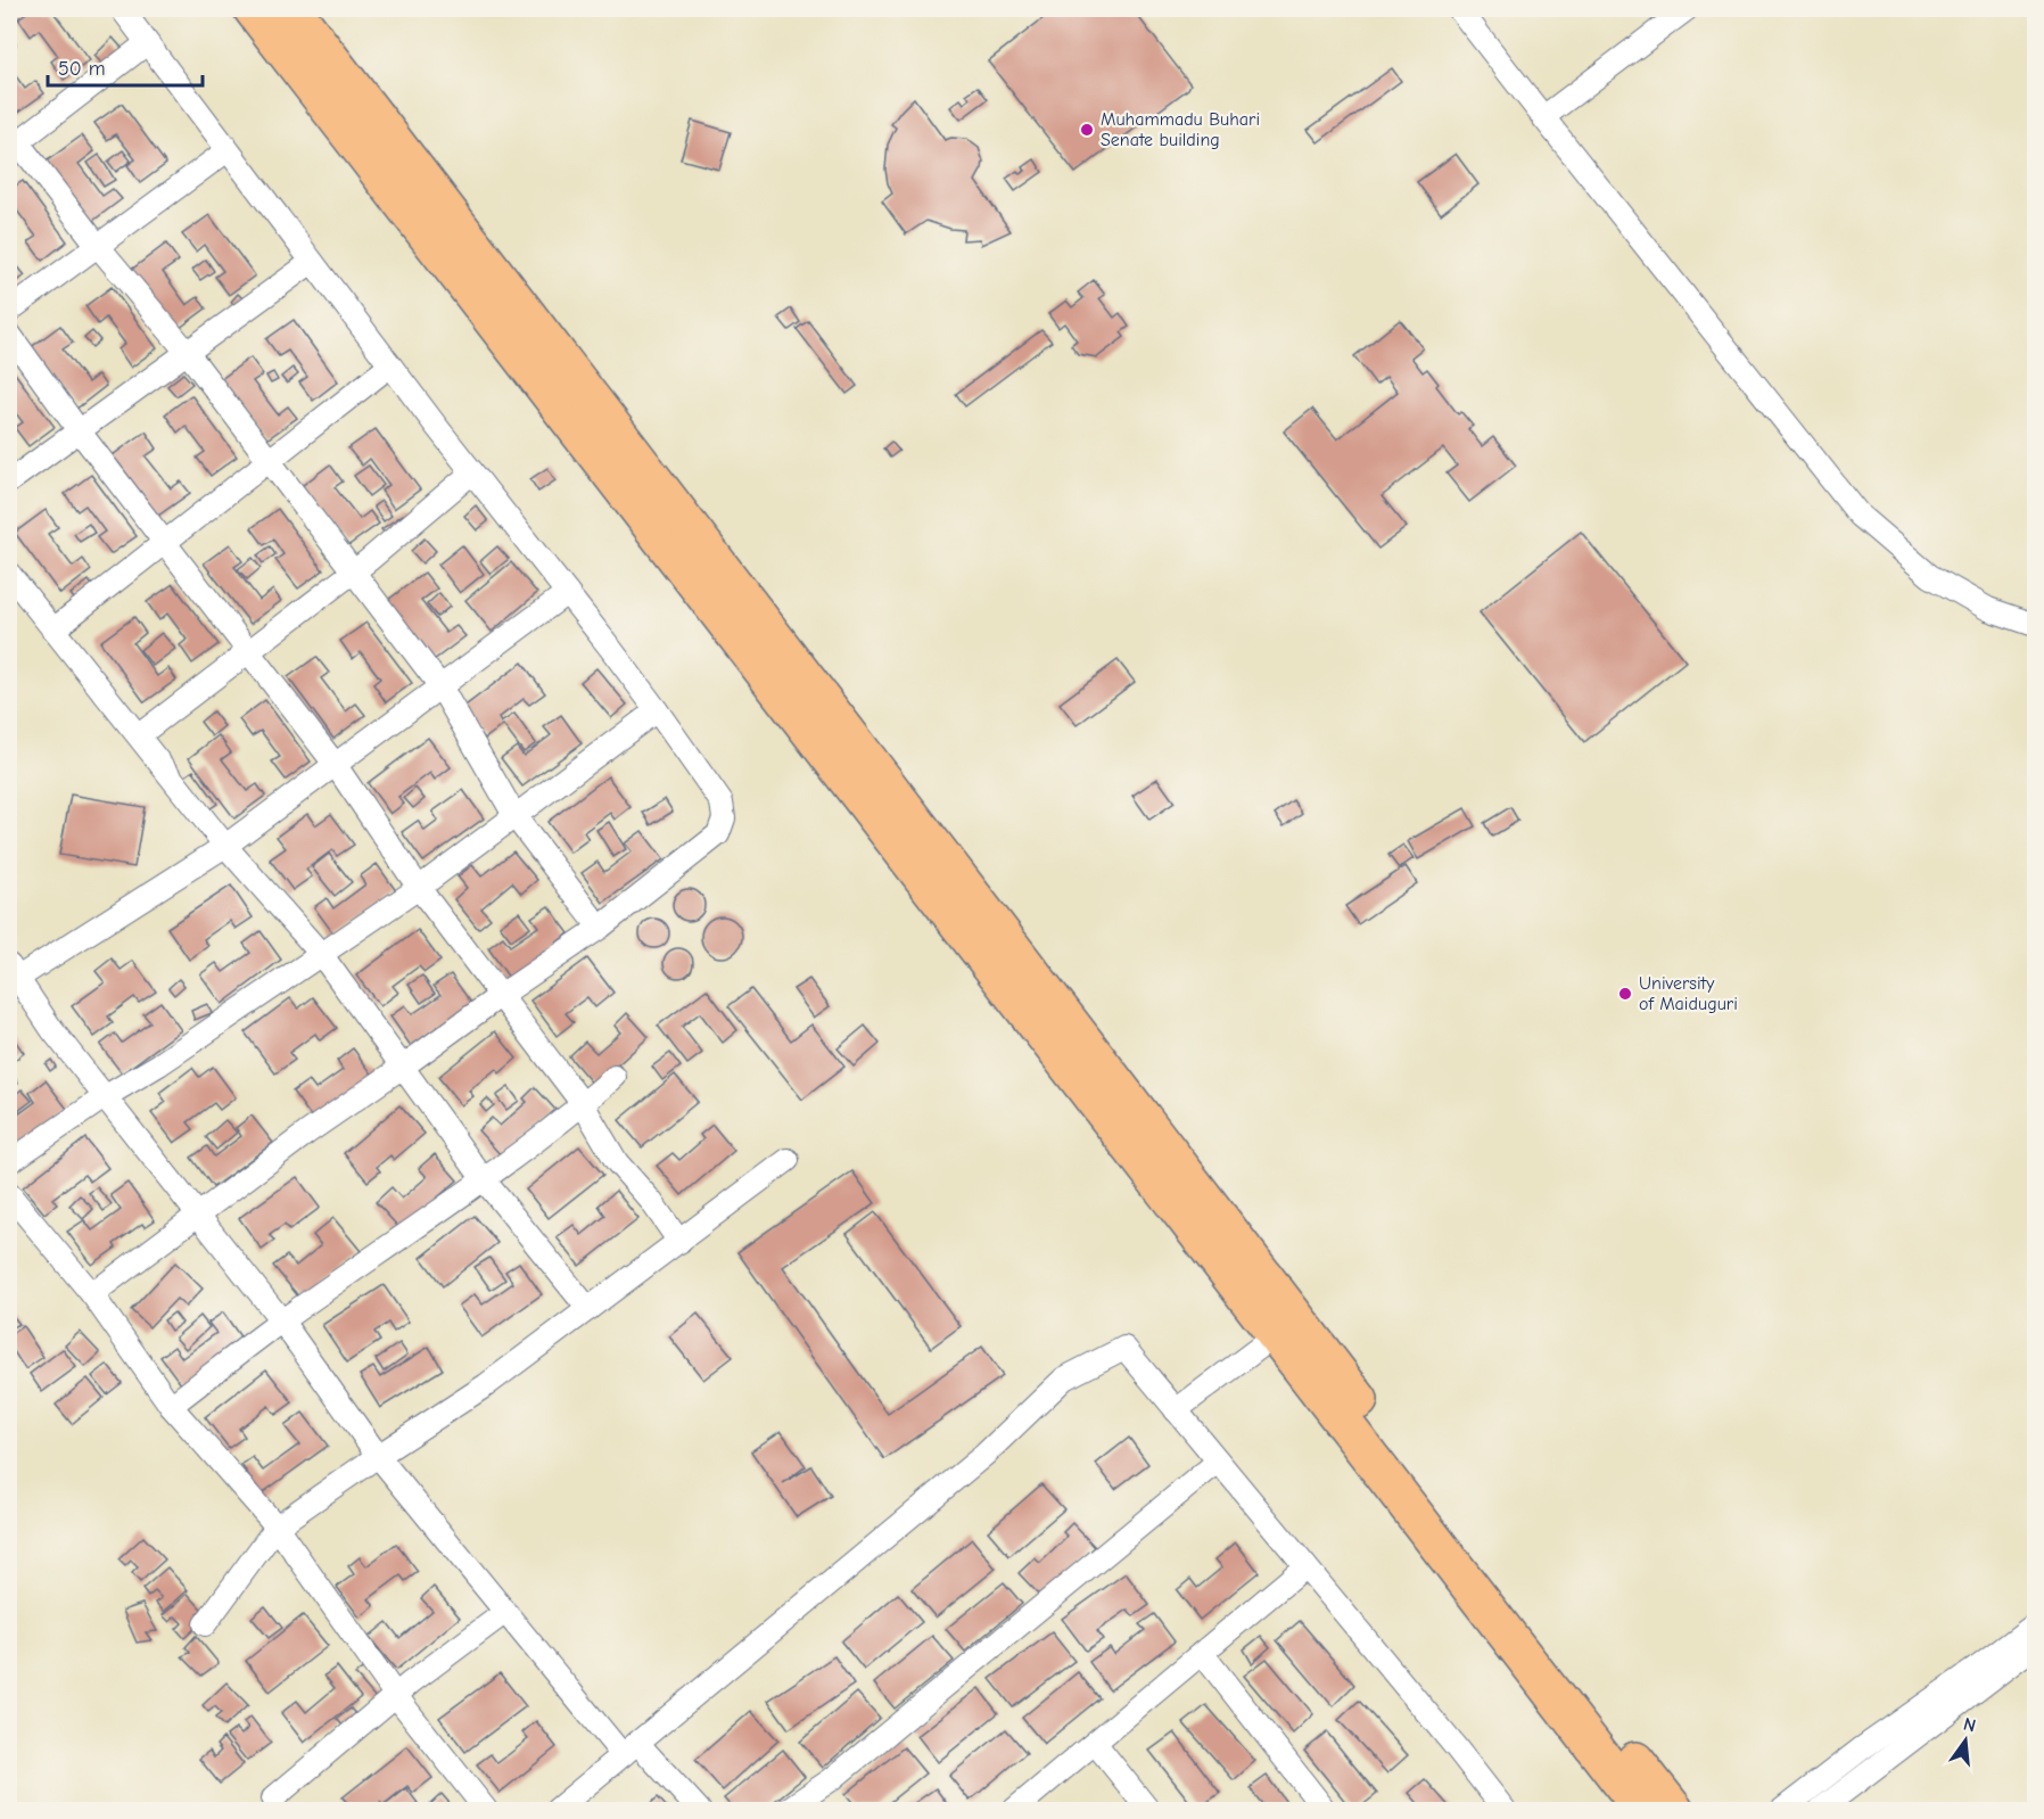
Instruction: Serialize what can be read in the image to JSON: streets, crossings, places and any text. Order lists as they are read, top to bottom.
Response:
{
  "places": ["Muhammadu Buhari Senate building", "University of Maiduguri"],
  "scale_bar": "50 m",
  "north": "top"
}
